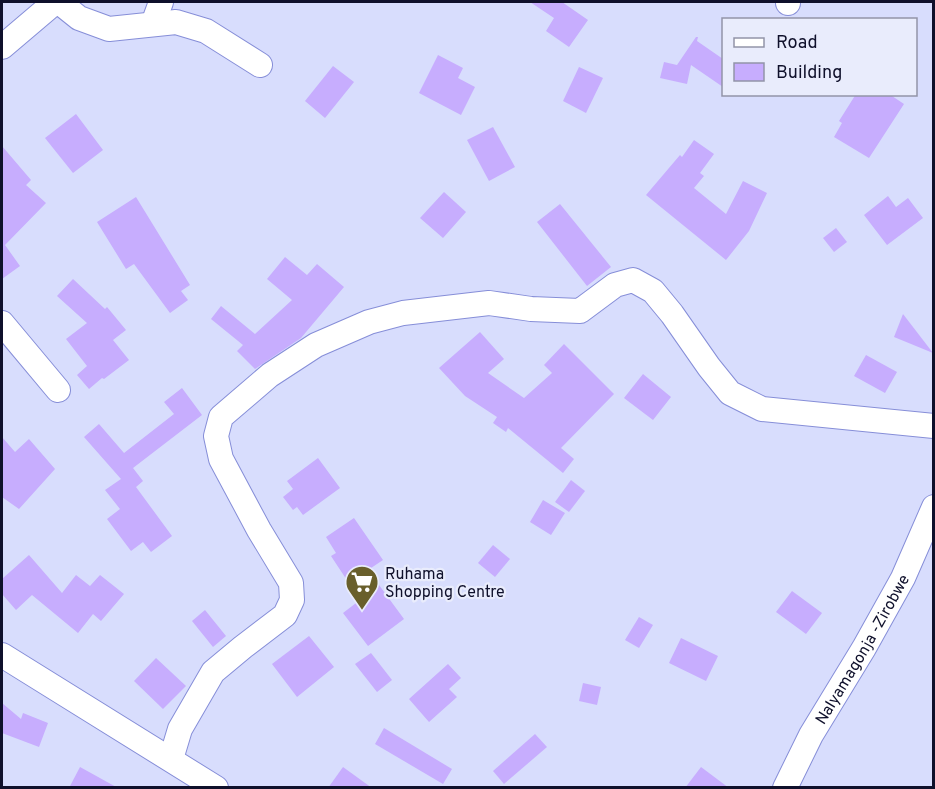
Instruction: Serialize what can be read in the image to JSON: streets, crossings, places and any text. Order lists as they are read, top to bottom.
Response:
{
  "streets": {
    "street": ["Nalyamagonja -Zirobwe"]
  },
  "places": {
    "supermarket": ["Ruhama Shopping Centre"]
  },
  "legend": ["Road", "Building"]
}
